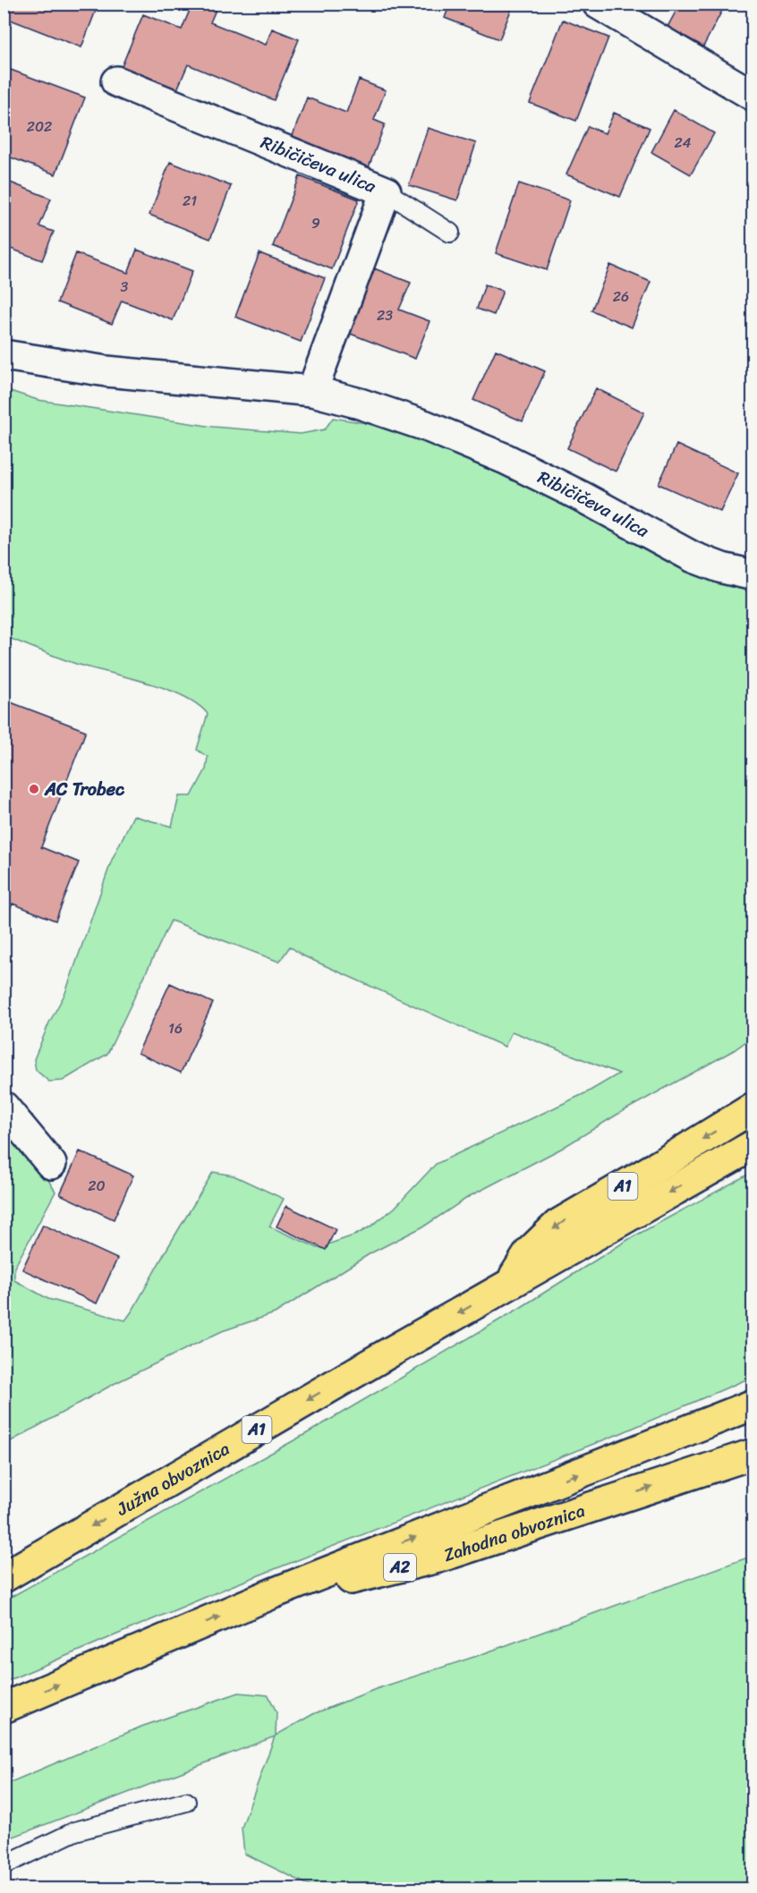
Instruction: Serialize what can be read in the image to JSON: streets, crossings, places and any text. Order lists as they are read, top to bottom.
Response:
{
  "streets": {
    "highway": [
      "A1",
      "Južna obvoznica",
      "Zahodna obvoznica",
      "A2"
    ],
    "street": ["Ribičičeva ulica"]
  },
  "crossings": [
    ["A1", "Južna obvoznica"]
  ],
  "places": ["AC Trobec"],
  "house_numbers": [
    "202",
    "24",
    "21",
    "9",
    "3",
    "26",
    "23",
    "16",
    "20"
  ]
}
